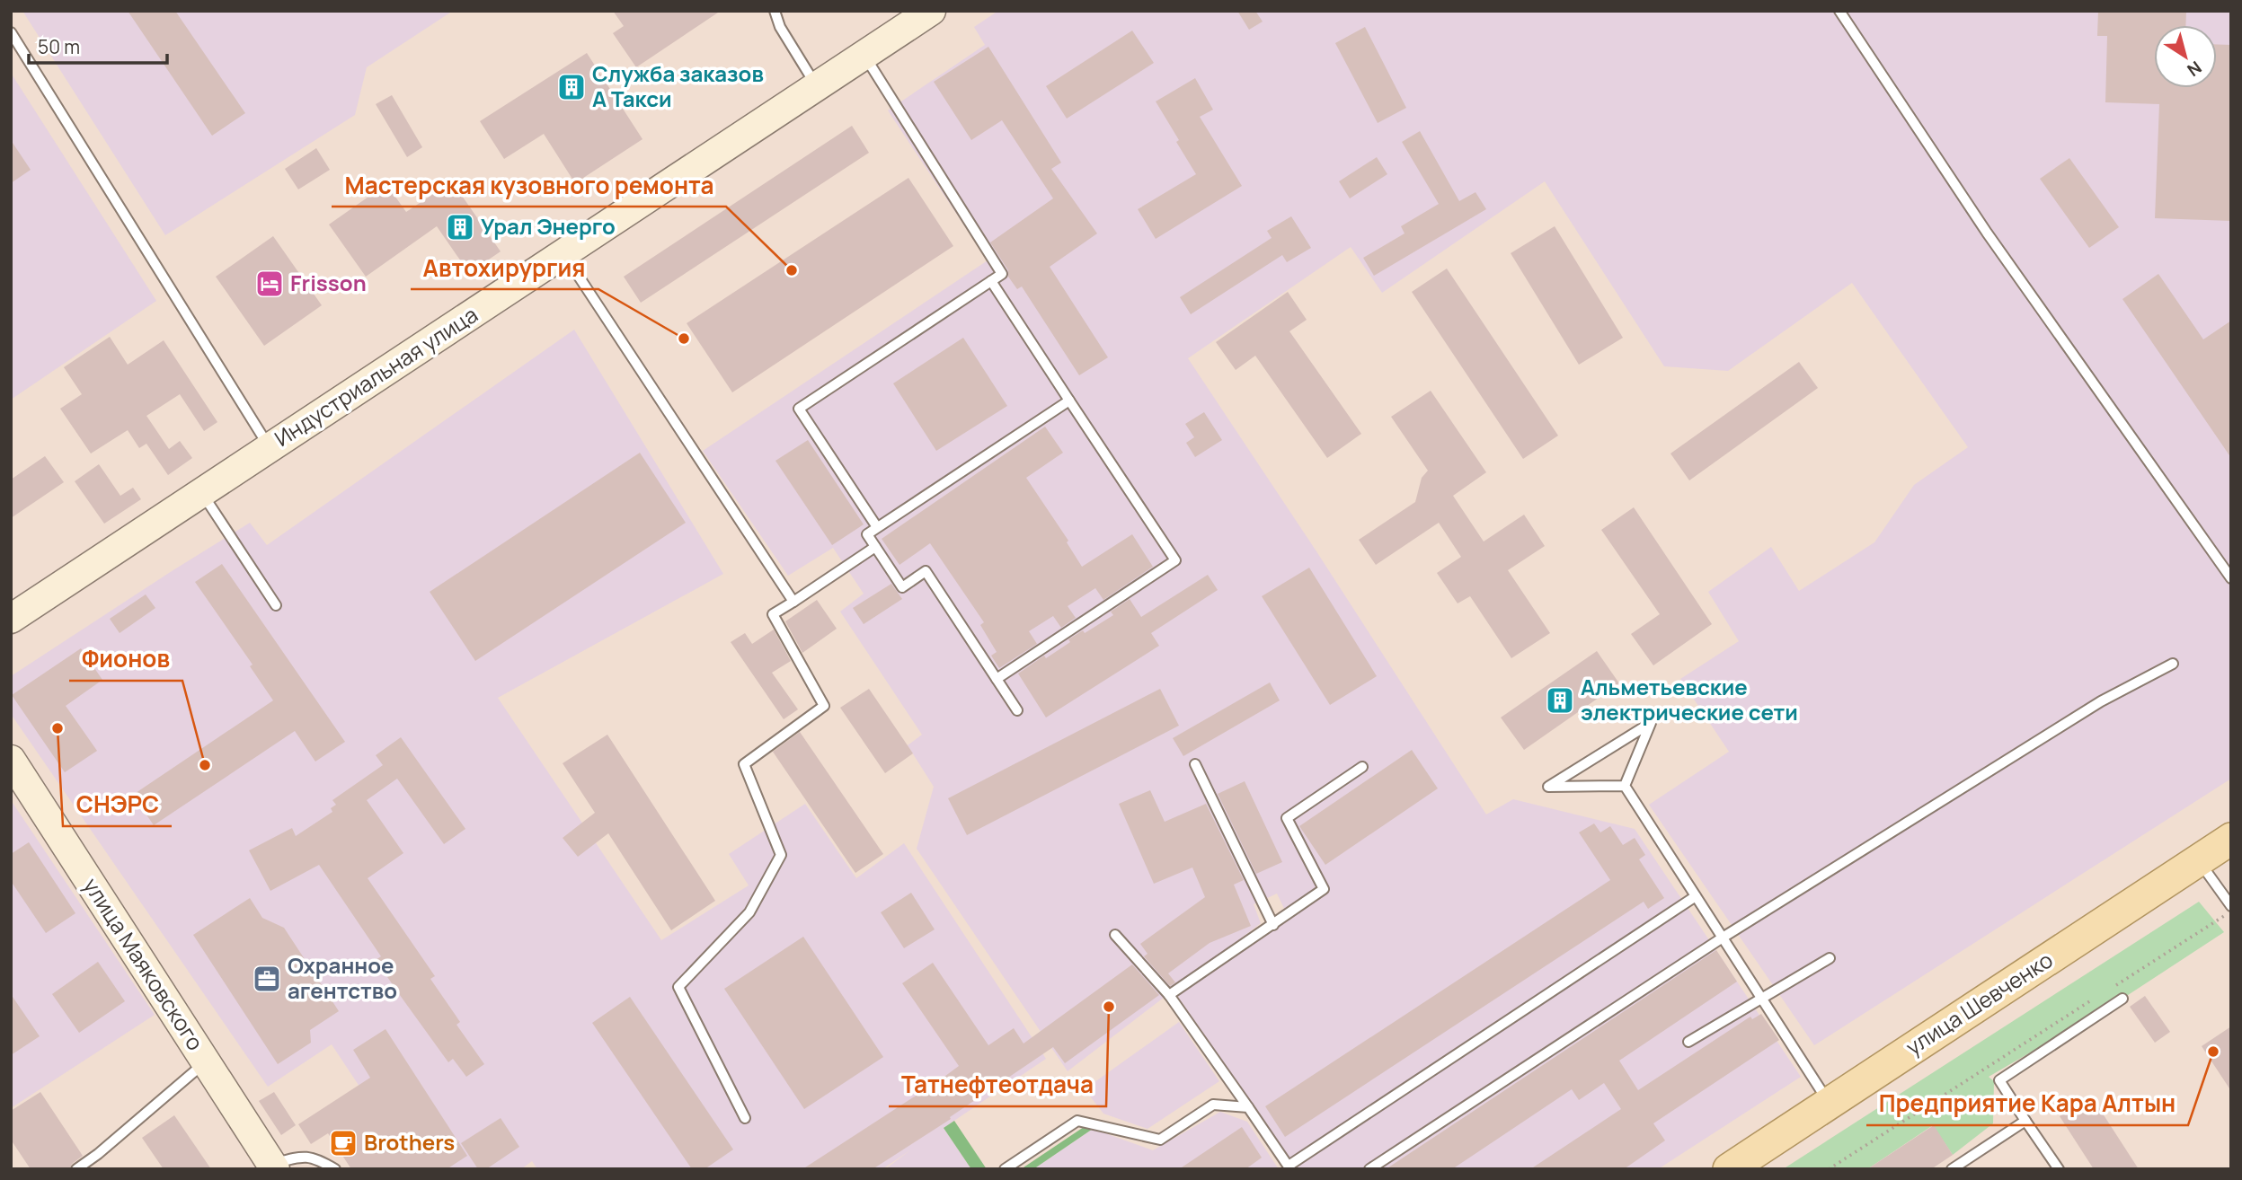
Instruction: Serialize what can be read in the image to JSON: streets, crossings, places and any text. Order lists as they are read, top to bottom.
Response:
{
  "streets": {
    "main road": ["улица Шевченко"],
    "street": ["Индустриальная улица", "улица Маяковского"]
  },
  "places": {
    "building": ["Служба заказов А Такси", "Урал Энерго", "Альметьевские электрические сети"],
    "other": [
      "Мастерская кузовного ремонта",
      "Автохирургия",
      "СНЭРС",
      "Фионов",
      "Татнефтеотдача",
      "Предприятие Кара Алтын"
    ],
    "hotel": ["Frisson"],
    "office": ["Охранное агентство"],
    "cafe": ["Brothers"]
  },
  "scale_bar": "50 m",
  "north": "bottom right"
}
